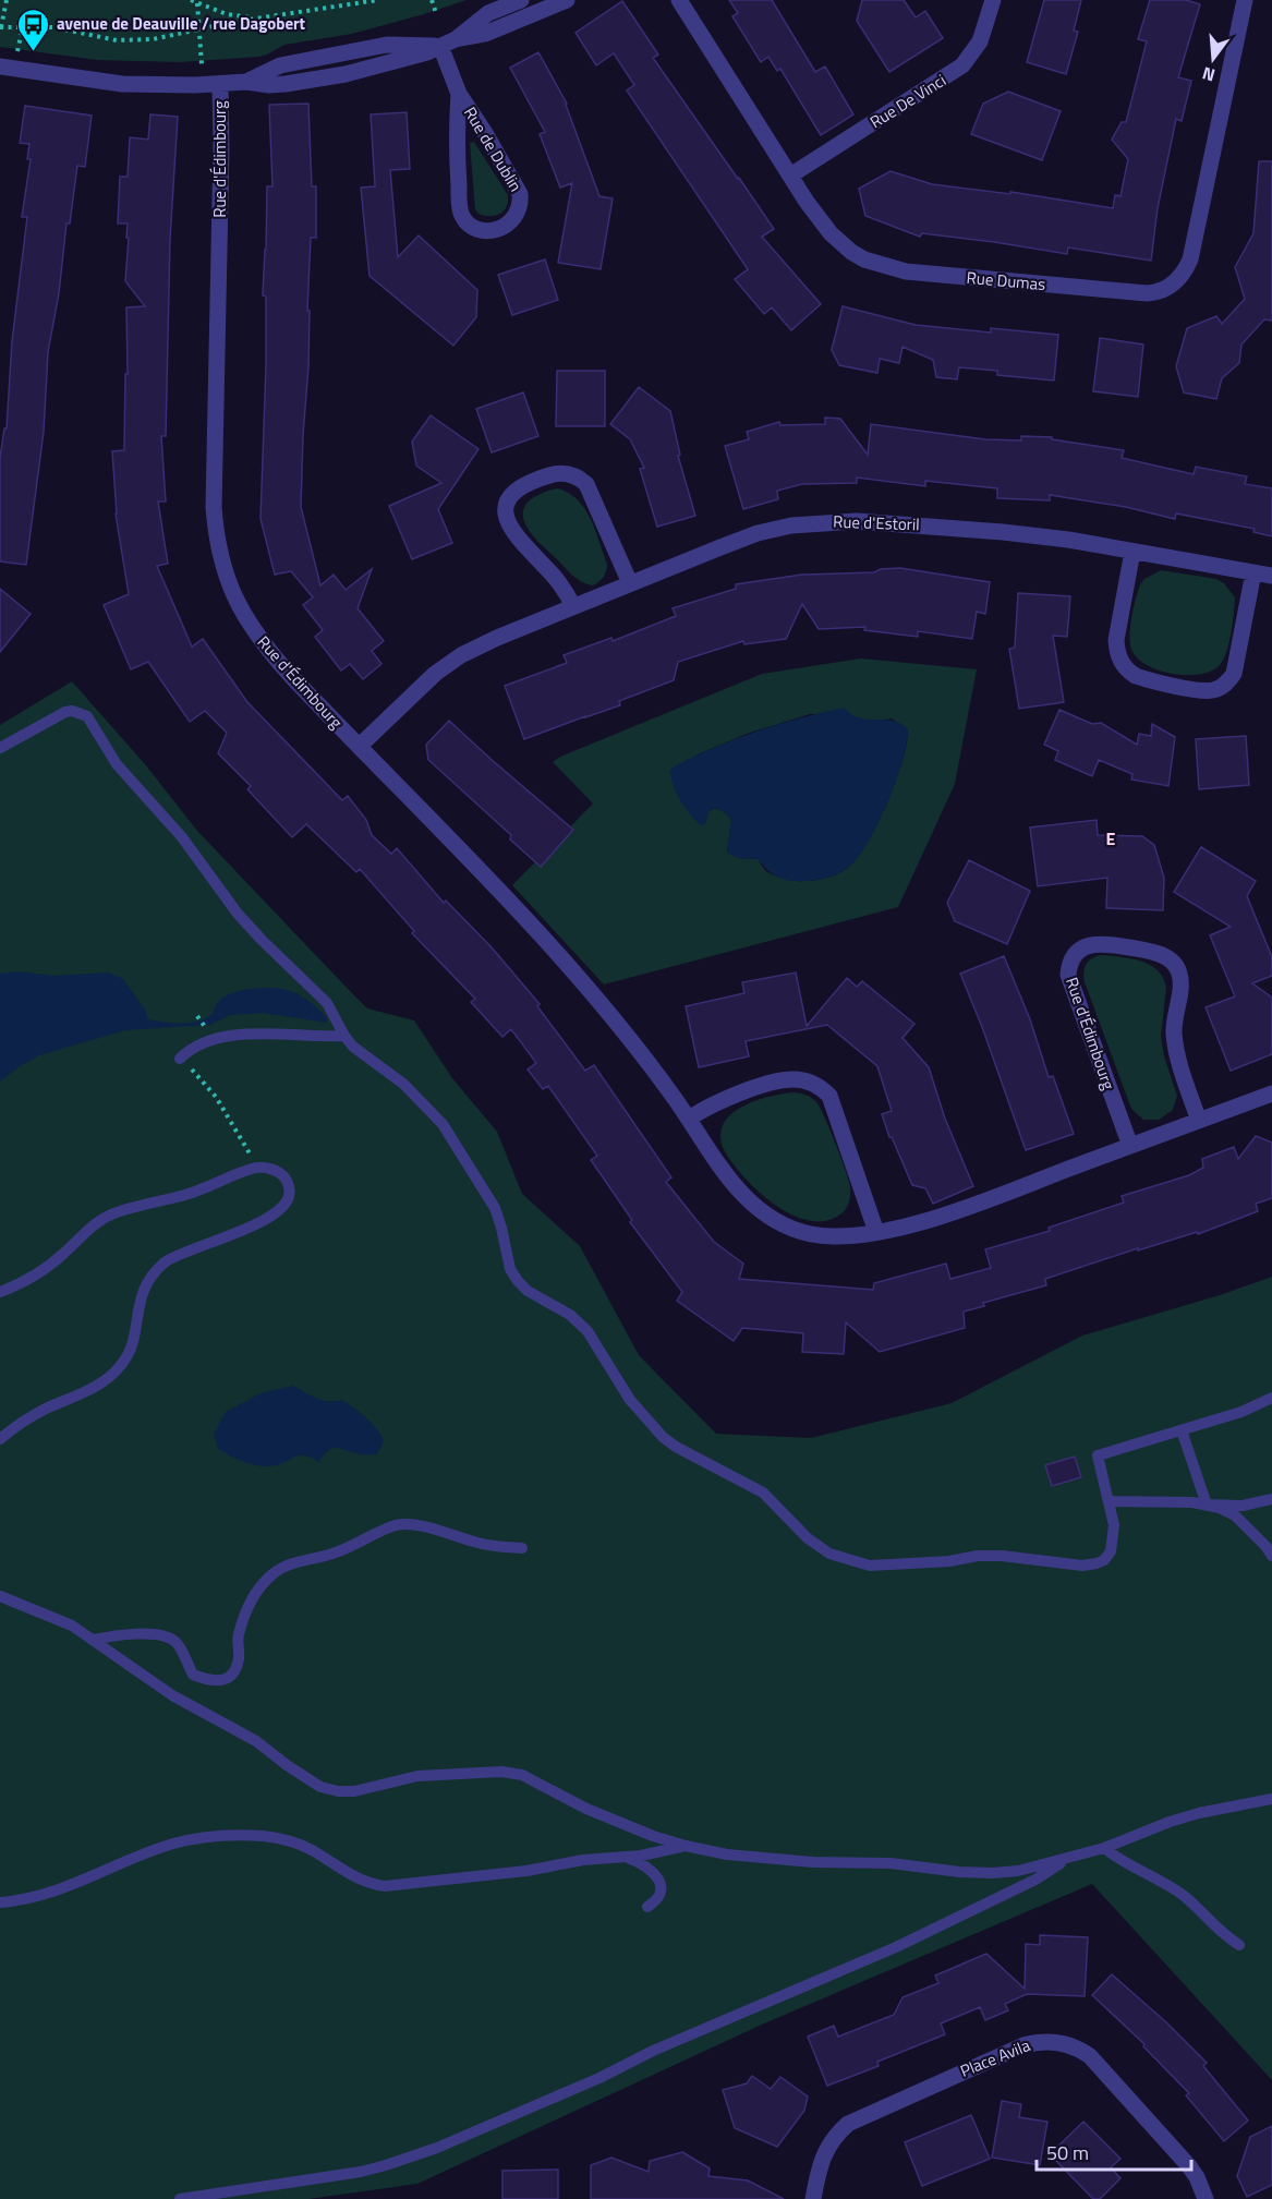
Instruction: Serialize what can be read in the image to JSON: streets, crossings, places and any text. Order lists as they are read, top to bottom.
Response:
{
  "streets": {
    "street": [
      "Rue De Vinci",
      "Rue de Dublin",
      "Rue d'Édimbourg",
      "Rue Dumas",
      "Rue d'Estoril",
      "Place Avila"
    ]
  },
  "crossings": [
    ["Rue De Vinci", "Rue Dumas"],
    ["Rue d'Édimbourg", "Rue d'Estoril"]
  ],
  "districts": ["E"],
  "places": {
    "bus stop": ["avenue de Deauville / rue Dagobert"]
  },
  "scale_bar": "50 m",
  "north": "bottom"
}
